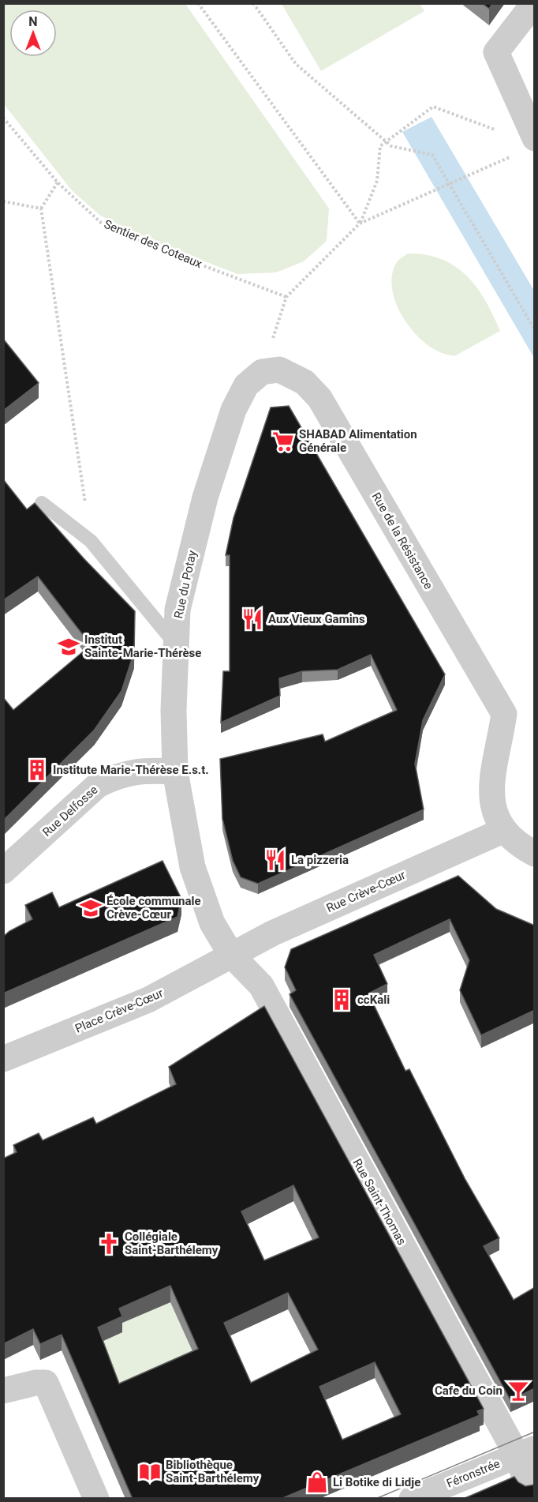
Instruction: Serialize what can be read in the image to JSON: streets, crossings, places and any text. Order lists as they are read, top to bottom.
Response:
{
  "streets": {
    "street": [
      "Rue de la Résistance",
      "Rue du Potay",
      "Rue Delfosse",
      "Rue Crève-Cœur",
      "Place Crève-Cœur",
      "Rue Saint-Thomas",
      "Féronstrée"
    ],
    "path": ["Sentier des Coteaux"]
  },
  "crossings": [
    ["Rue de la Résistance", "Rue du Potay"],
    ["Rue de la Résistance", "Rue Crève-Cœur"],
    ["Rue du Potay", "Rue Delfosse"],
    ["Rue du Potay", "Rue Crève-Cœur"],
    ["Rue du Potay", "Place Crève-Cœur"],
    ["Rue du Potay", "Rue Saint-Thomas"],
    ["Rue Crève-Cœur", "Place Crève-Cœur"],
    ["Rue Crève-Cœur", "Rue Saint-Thomas"],
    ["Place Crève-Cœur", "Rue Saint-Thomas"],
    ["Rue Saint-Thomas", "Féronstrée"]
  ],
  "places": {
    "supermarket": ["SHABAD Alimentation Générale"],
    "restaurant": ["Aux Vieux Gamins", "La pizzeria"],
    "school or university": ["Institut Sainte-Marie-Thérèse", "École communale Crève-Cœur"],
    "building": ["Institute Marie-Thérèse E.s.t.", "ccKali"],
    "church": ["Collégiale Saint-Barthélemy"],
    "bar": ["Cafe du Coin"],
    "library": ["Bibliothèque Saint-Barthélemy"],
    "shop": ["Li Botike di Lidje"]
  },
  "north": "top"
}
